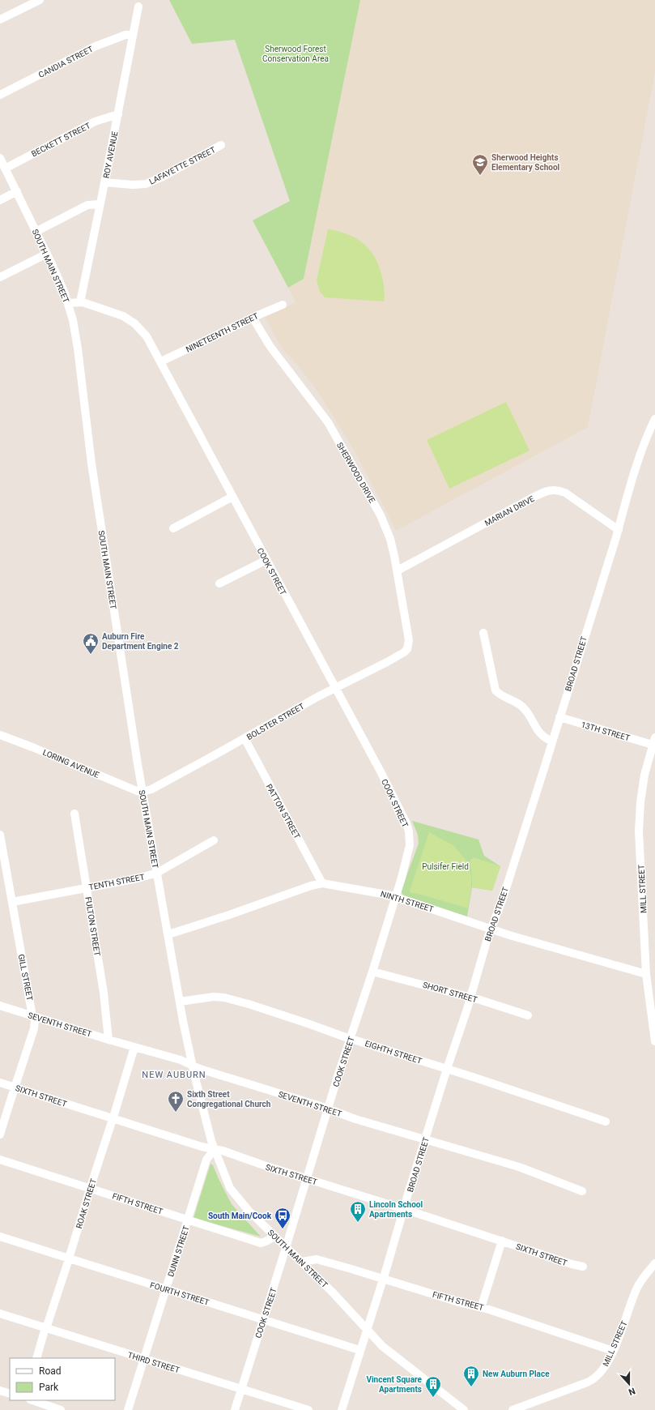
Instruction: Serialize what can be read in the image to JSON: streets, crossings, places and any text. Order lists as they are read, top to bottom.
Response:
{
  "streets": {
    "street": [
      "CANDIA STREET",
      "BECKETT STREET",
      "ROY AVENUE",
      "LAFAYETTE STREET",
      "SOUTH MAIN STREET",
      "NINETEENTH STREET",
      "SHERWOOD DRIVE",
      "MARIAN DRIVE",
      "COOK STREET",
      "BROAD STREET",
      "BOLSTER STREET",
      "13TH STREET",
      "LORING AVENUE",
      "PATTON STREET",
      "TENTH STREET",
      "MILL STREET",
      "NINTH STREET",
      "FULTON STREET",
      "GILL STREET",
      "SHORT STREET",
      "SEVENTH STREET",
      "EIGHTH STREET",
      "SIXTH STREET",
      "ROAK STREET",
      "FIFTH STREET",
      "DUNN STREET",
      "FOURTH STREET",
      "THIRD STREET"
    ]
  },
  "crossings": [
    ["CANDIA STREET", "ROY AVENUE"],
    ["BECKETT STREET", "ROY AVENUE"],
    ["BECKETT STREET", "SOUTH MAIN STREET"],
    ["ROY AVENUE", "LAFAYETTE STREET"],
    ["ROY AVENUE", "COOK STREET"],
    ["SOUTH MAIN STREET", "COOK STREET"],
    ["SOUTH MAIN STREET", "BROAD STREET"],
    ["SOUTH MAIN STREET", "BOLSTER STREET"],
    ["SOUTH MAIN STREET", "LORING AVENUE"],
    ["SOUTH MAIN STREET", "TENTH STREET"],
    ["SOUTH MAIN STREET", "NINTH STREET"],
    ["SOUTH MAIN STREET", "SEVENTH STREET"],
    ["SOUTH MAIN STREET", "EIGHTH STREET"],
    ["SOUTH MAIN STREET", "SIXTH STREET"],
    ["SOUTH MAIN STREET", "FIFTH STREET"],
    ["SOUTH MAIN STREET", "DUNN STREET"],
    ["NINETEENTH STREET", "SHERWOOD DRIVE"],
    ["NINETEENTH STREET", "COOK STREET"],
    ["SHERWOOD DRIVE", "MARIAN DRIVE"],
    ["SHERWOOD DRIVE", "BOLSTER STREET"],
    ["MARIAN DRIVE", "BROAD STREET"],
    ["COOK STREET", "BOLSTER STREET"],
    ["COOK STREET", "NINTH STREET"],
    ["COOK STREET", "SHORT STREET"],
    ["COOK STREET", "SEVENTH STREET"],
    ["COOK STREET", "EIGHTH STREET"],
    ["COOK STREET", "SIXTH STREET"],
    ["COOK STREET", "FOURTH STREET"],
    ["COOK STREET", "THIRD STREET"],
    ["BROAD STREET", "13TH STREET"],
    ["BROAD STREET", "NINTH STREET"],
    ["BROAD STREET", "SHORT STREET"],
    ["BROAD STREET", "SEVENTH STREET"],
    ["BROAD STREET", "EIGHTH STREET"],
    ["BROAD STREET", "SIXTH STREET"],
    ["BROAD STREET", "FIFTH STREET"],
    ["BROAD STREET", "FOURTH STREET"],
    ["BOLSTER STREET", "LORING AVENUE"],
    ["BOLSTER STREET", "PATTON STREET"],
    ["13TH STREET", "MILL STREET"],
    ["PATTON STREET", "NINTH STREET"],
    ["TENTH STREET", "FULTON STREET"],
    ["TENTH STREET", "GILL STREET"],
    ["MILL STREET", "NINTH STREET"],
    ["MILL STREET", "FIFTH STREET"],
    ["FULTON STREET", "SEVENTH STREET"],
    ["GILL STREET", "SEVENTH STREET"],
    ["GILL STREET", "SIXTH STREET"],
    ["SEVENTH STREET", "ROAK STREET"],
    ["SIXTH STREET", "ROAK STREET"],
    ["SIXTH STREET", "DUNN STREET"],
    ["ROAK STREET", "FIFTH STREET"],
    ["ROAK STREET", "FOURTH STREET"],
    ["ROAK STREET", "THIRD STREET"],
    ["FIFTH STREET", "DUNN STREET"],
    ["DUNN STREET", "FOURTH STREET"],
    ["DUNN STREET", "THIRD STREET"]
  ],
  "districts": ["NEW AUBURN"],
  "parks": ["Sherwood Forest Conservation Area", "Pulsifer Field"],
  "places": {
    "school or university": ["Sherwood Heights Elementary School"],
    "public building": ["Auburn Fire Department Engine 2"],
    "church": ["Sixth Street Congregational Church"],
    "building": ["Lincoln School Apartments", "New Auburn Place", "Vincent Square Apartments"],
    "bus stop": ["South Main/Cook"]
  },
  "legend": ["Road", "Park"],
  "north": "bottom"
}
